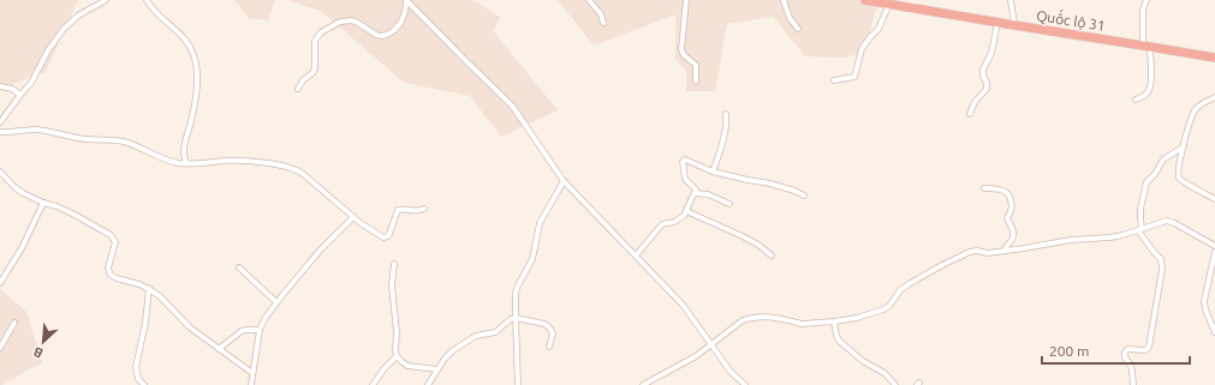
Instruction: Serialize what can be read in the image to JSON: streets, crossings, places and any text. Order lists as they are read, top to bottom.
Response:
{
  "streets": {
    "highway": ["Quốc lộ 31"]
  },
  "scale_bar": "200 m",
  "north": "bottom left"
}
